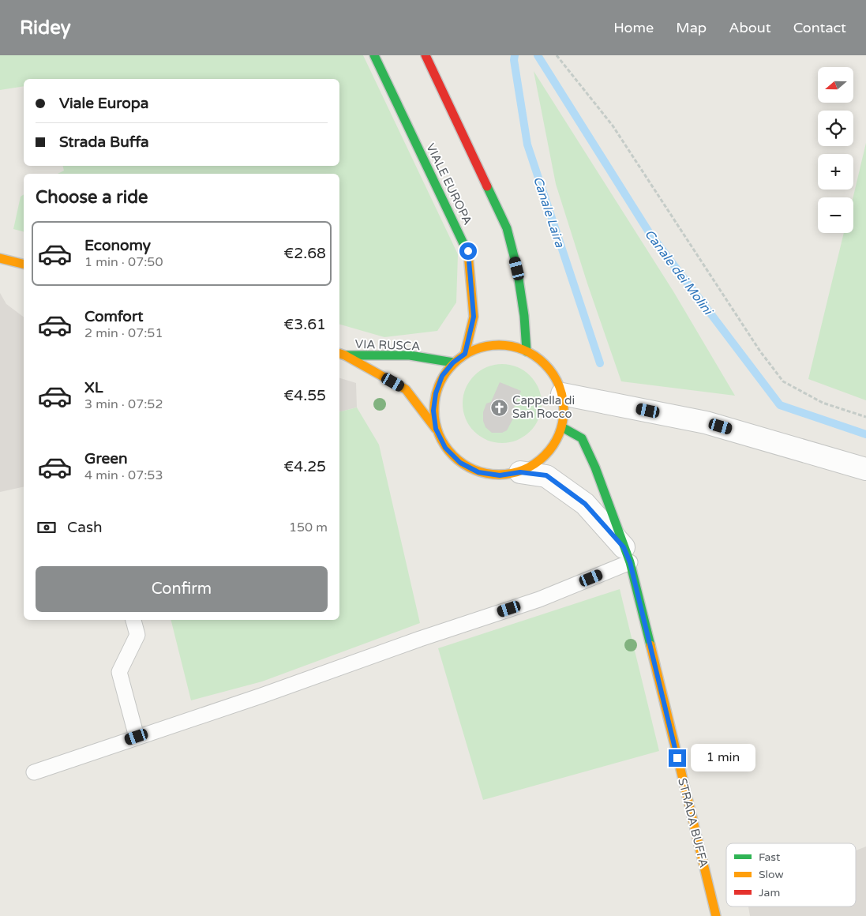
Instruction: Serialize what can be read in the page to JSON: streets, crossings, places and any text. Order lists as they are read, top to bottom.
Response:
{
  "streets": {
    "street": ["VIALE EUROPA", "VIA RUSCA", "STRADA BUFFA"]
  },
  "crossings": [
    ["VIALE EUROPA", "VIA RUSCA"],
    ["VIALE EUROPA", "STRADA BUFFA"],
    ["VIA RUSCA", "STRADA BUFFA"]
  ],
  "water": ["Canale Laira", "Canale dei Molini"],
  "places": {
    "church": ["Cappella di San Rocco"]
  },
  "legend": ["Fast", "Slow", "Jam"],
  "north": "left",
  "page": {
    "header": "Ridey",
    "nav": [
      "Home",
      "Map",
      "About",
      "Contact"
    ],
    "map_buttons": ["+", "−"],
    "banner": ["Viale Europa", "Strada Buffa"],
    "heading": "Choose a ride",
    "list": [
      {
        "name": "Economy",
        "note": "1 min · 07:50",
        "value": "€2.68"
      },
      {
        "name": "Comfort",
        "note": "2 min · 07:51",
        "value": "€3.61"
      },
      {
        "name": "XL",
        "note": "3 min · 07:52",
        "value": "€4.55"
      },
      {
        "name": "Green",
        "note": "4 min · 07:53",
        "value": "€4.25"
      }
    ],
    "pay": ["Cash", "150 m"],
    "buttons": "Confirm",
    "bubble": "1 min"
  }
}
